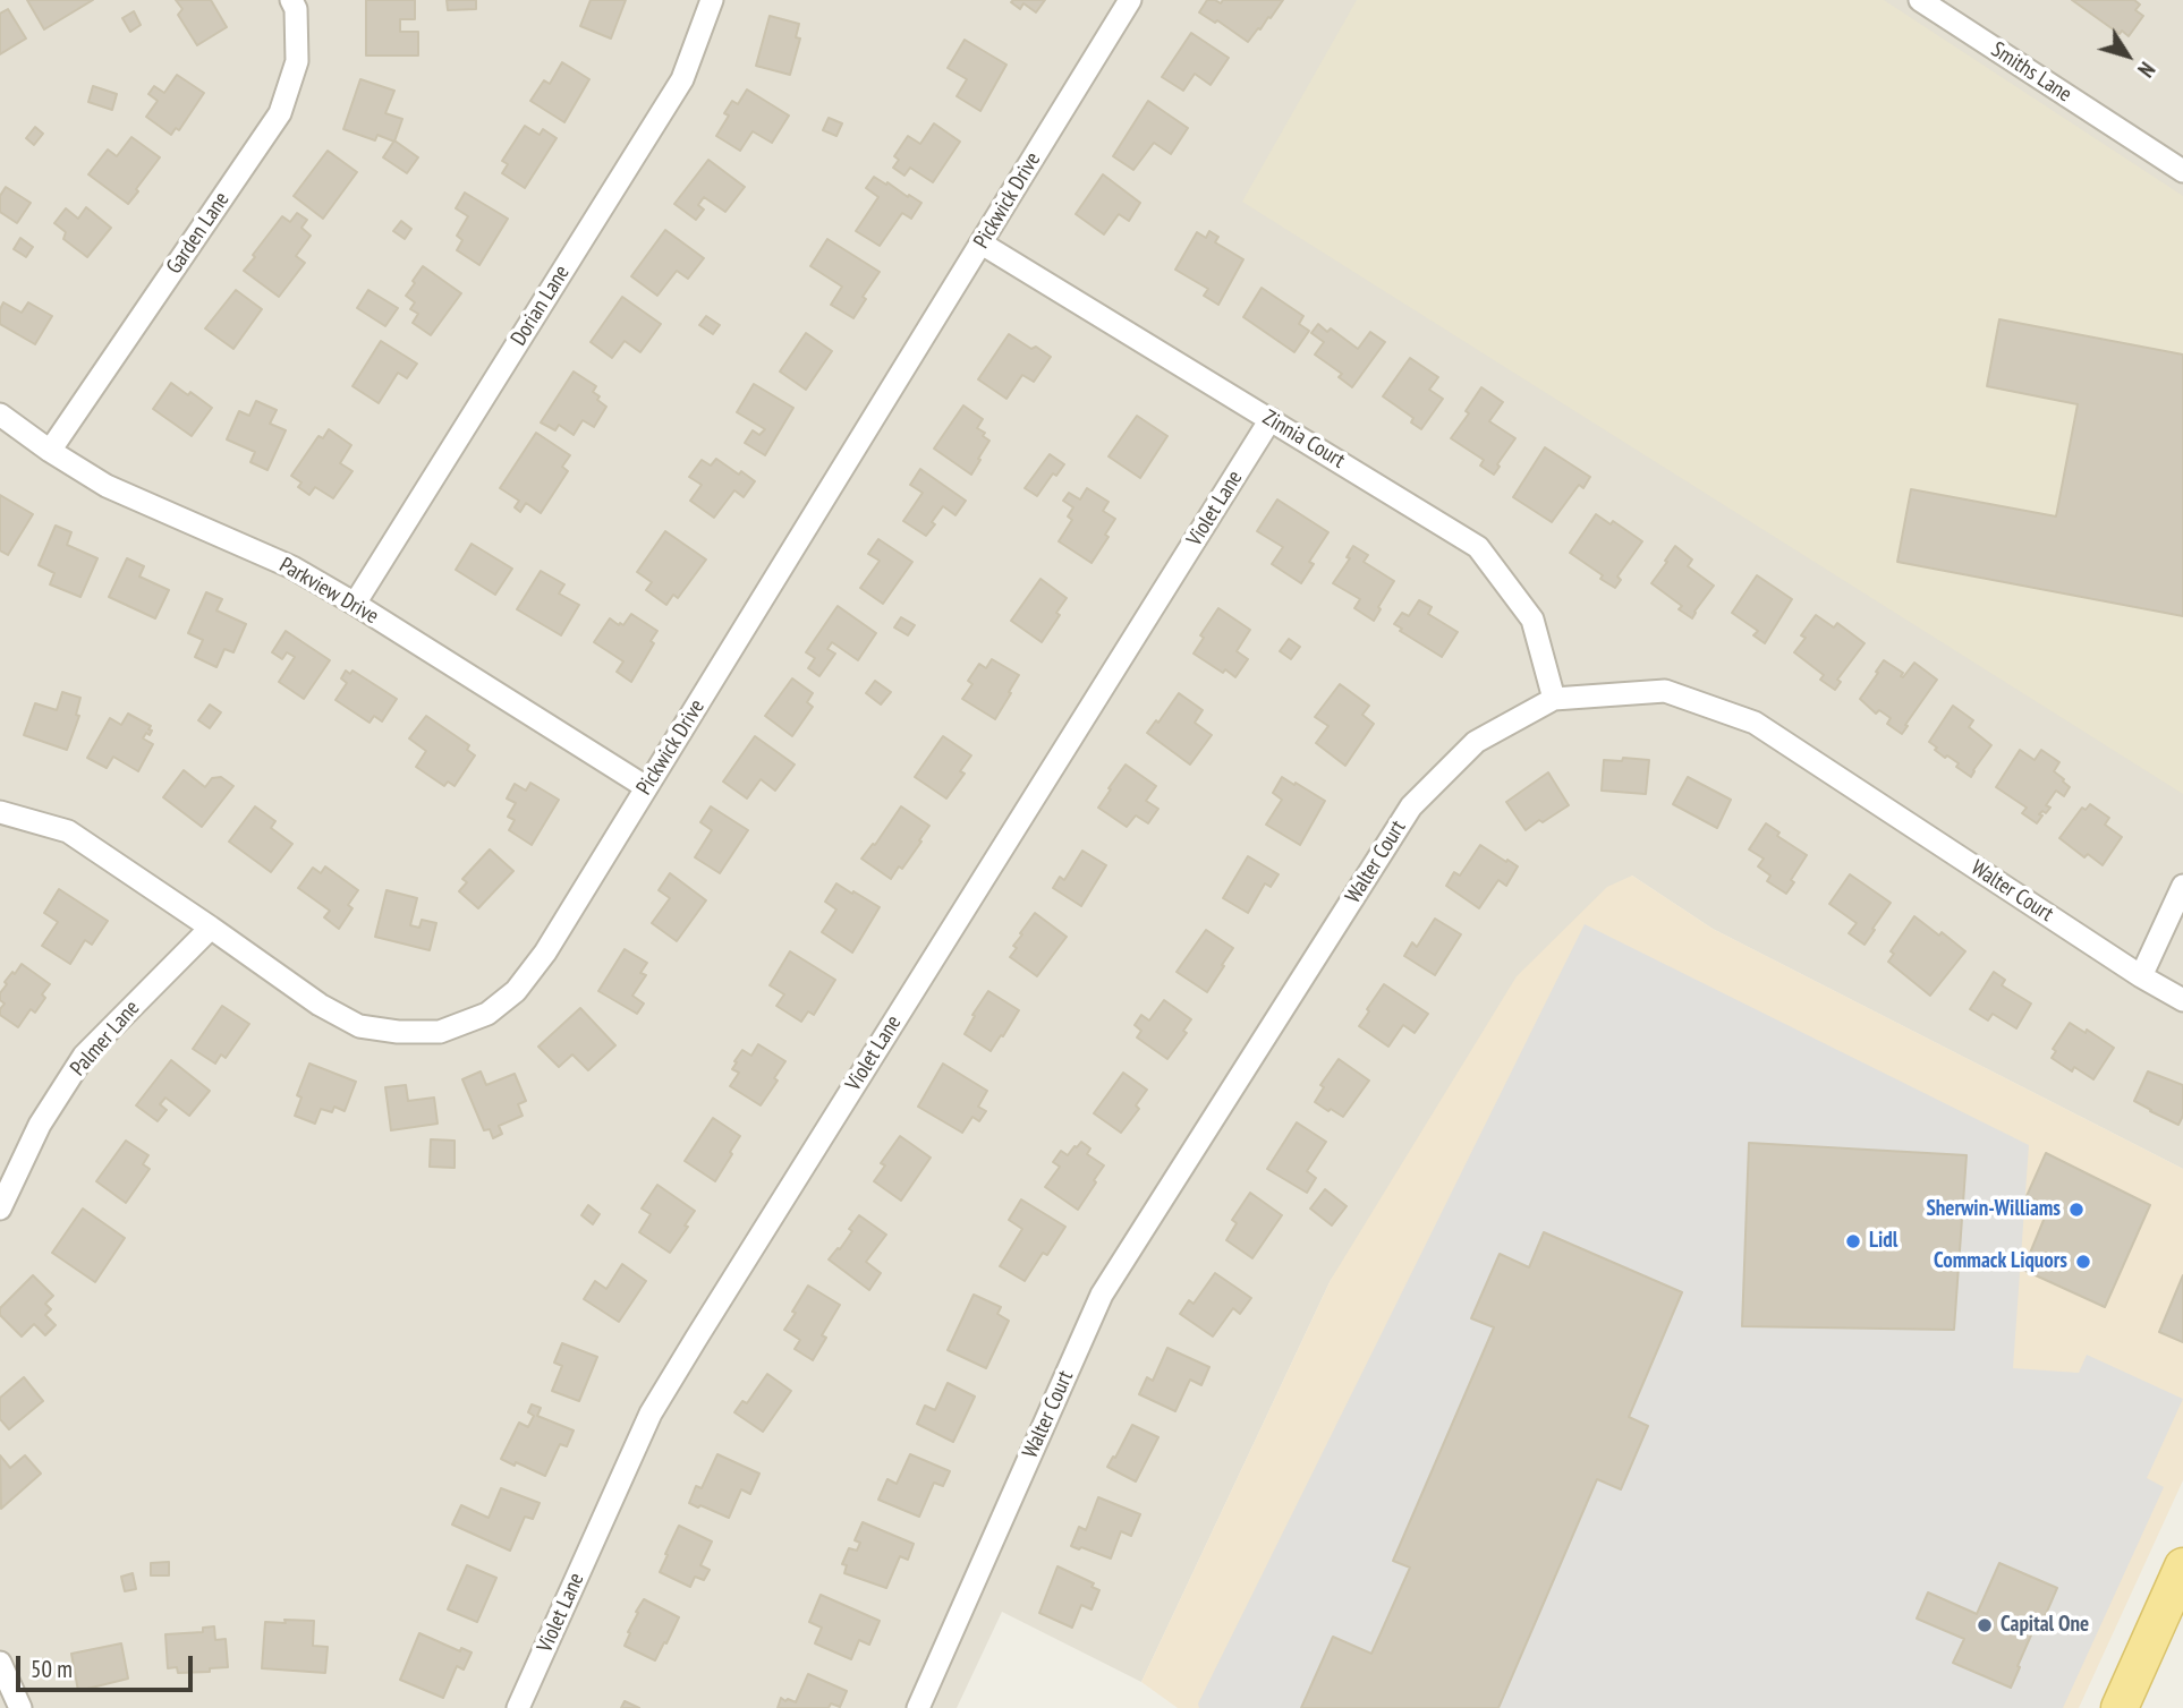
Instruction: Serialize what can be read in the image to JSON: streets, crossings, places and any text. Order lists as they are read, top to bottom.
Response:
{
  "streets": {
    "street": [
      "Smiths Lane",
      "Pickwick Drive",
      "Garden Lane",
      "Dorian Lane",
      "Zinnia Court",
      "Violet Lane",
      "Parkview Drive",
      "Walter Court",
      "Palmer Lane"
    ]
  },
  "crossings": [
    ["Pickwick Drive", "Zinnia Court"],
    ["Pickwick Drive", "Parkview Drive"],
    ["Pickwick Drive", "Palmer Lane"],
    ["Garden Lane", "Parkview Drive"],
    ["Dorian Lane", "Parkview Drive"],
    ["Zinnia Court", "Violet Lane"],
    ["Zinnia Court", "Walter Court"]
  ],
  "places": [
    "Sherwin-Williams",
    "Lidl",
    "Commack Liquors",
    "Capital One"
  ],
  "scale_bar": "50 m",
  "north": "bottom right"
}
